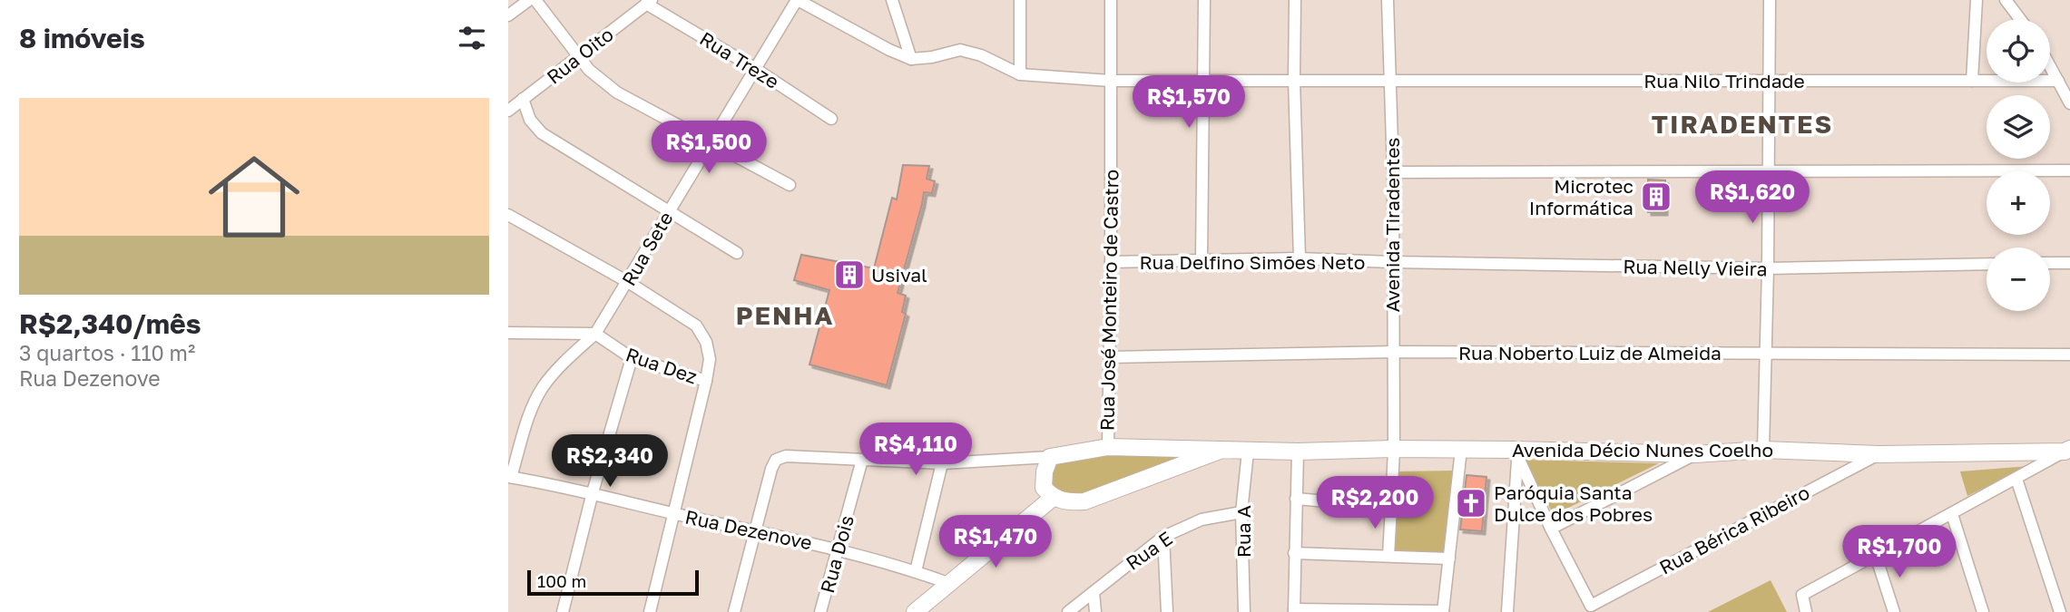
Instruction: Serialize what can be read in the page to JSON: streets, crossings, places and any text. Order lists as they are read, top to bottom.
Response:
{
  "streets": {
    "street": [
      "Rua Oito",
      "Rua Treze",
      "Rua Nilo Trindade",
      "Avenida Tiradentes",
      "Rua Sete",
      "Rua Delfino Simões Neto",
      "Rua Nelly Vieira",
      "Rua José Monteiro de Castro",
      "Rua Noberto Luiz de Almeida",
      "Rua Dez",
      "Avenida Décio Nunes Coelho",
      "Rua Dezenove",
      "Rua Bérica Ribeiro",
      "Rua A",
      "Rua E",
      "Rua Dois"
    ]
  },
  "crossings": [
    ["Rua Oito", "Rua Treze"],
    ["Rua Treze", "Rua Sete"],
    ["Rua Nilo Trindade", "Avenida Tiradentes"],
    ["Rua Nilo Trindade", "Rua José Monteiro de Castro"],
    ["Avenida Tiradentes", "Rua Delfino Simões Neto"],
    ["Avenida Tiradentes", "Rua Nelly Vieira"],
    ["Avenida Tiradentes", "Rua Noberto Luiz de Almeida"],
    ["Avenida Tiradentes", "Avenida Décio Nunes Coelho"],
    ["Rua Sete", "Rua Dez"],
    ["Rua Sete", "Rua Dezenove"],
    ["Rua Delfino Simões Neto", "Rua Nelly Vieira"],
    ["Rua Delfino Simões Neto", "Rua José Monteiro de Castro"],
    ["Rua José Monteiro de Castro", "Rua Noberto Luiz de Almeida"],
    ["Rua José Monteiro de Castro", "Avenida Décio Nunes Coelho"],
    ["Avenida Décio Nunes Coelho", "Rua Bérica Ribeiro"],
    ["Avenida Décio Nunes Coelho", "Rua A"],
    ["Rua Dezenove", "Rua Dois"],
    ["Rua A", "Rua E"]
  ],
  "districts": ["TIRADENTES", "PENHA"],
  "places": {
    "building": ["Microtec Informática", "Usival"],
    "church": ["Paróquia Santa Dulce dos Pobres"]
  },
  "scale_bar": "100 m",
  "page": {
    "heading": "8 imóveis",
    "map_buttons": ["+", "−"],
    "price": [
      "R$1,570",
      "R$1,500",
      "R$1,620",
      "R$4,110",
      "R$2,340",
      "R$2,200",
      "R$1,470",
      "R$1,700"
    ],
    "list": [
      {
        "name": "R$2,340/mês",
        "note": "3 quartos · 110 m² · Rua Dezenove"
      }
    ],
    "scale": "100 m"
  }
}
